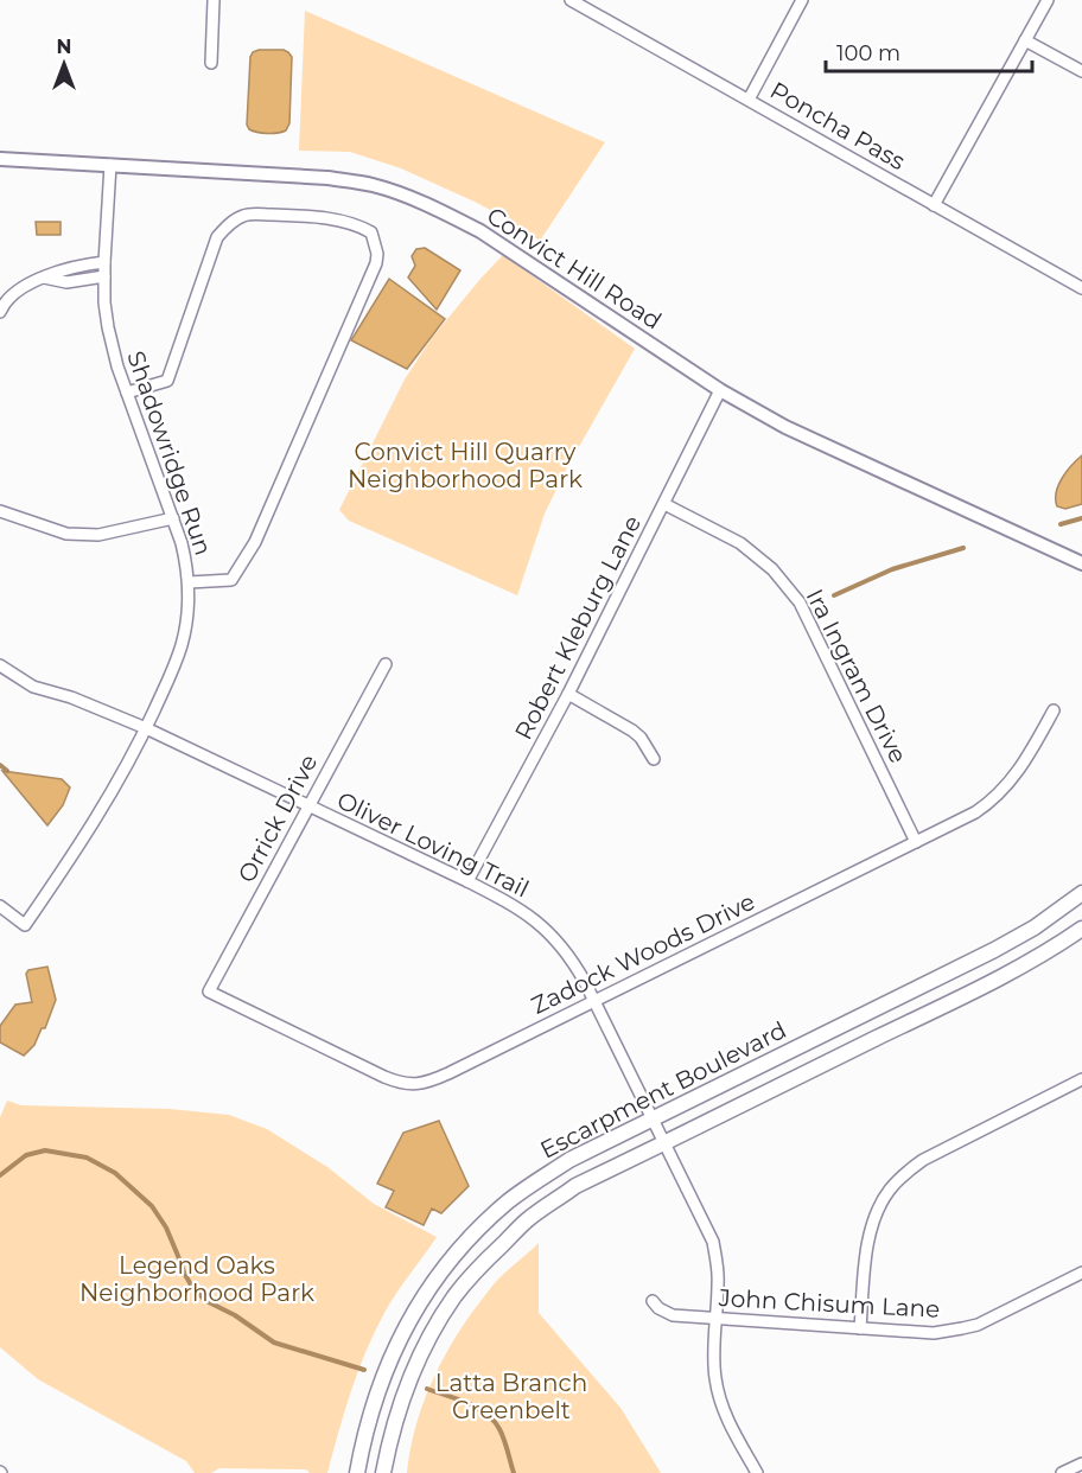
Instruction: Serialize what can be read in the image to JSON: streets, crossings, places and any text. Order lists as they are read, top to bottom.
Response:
{
  "streets": {
    "main road": ["Escarpment Boulevard"],
    "street": [
      "Poncha Pass",
      "Convict Hill Road",
      "Shadowridge Run",
      "Robert Kleburg Lane",
      "Ira Ingram Drive",
      "Orrick Drive",
      "Oliver Loving Trail",
      "Zadock Woods Drive",
      "John Chisum Lane"
    ]
  },
  "crossings": [
    ["Convict Hill Road", "Shadowridge Run"],
    ["Convict Hill Road", "Robert Kleburg Lane"],
    ["Shadowridge Run", "Oliver Loving Trail"],
    ["Robert Kleburg Lane", "Ira Ingram Drive"],
    ["Robert Kleburg Lane", "Oliver Loving Trail"],
    ["Ira Ingram Drive", "Zadock Woods Drive"],
    ["Orrick Drive", "Oliver Loving Trail"],
    ["Orrick Drive", "Zadock Woods Drive"],
    ["Oliver Loving Trail", "Zadock Woods Drive"],
    ["Oliver Loving Trail", "Escarpment Boulevard"],
    ["Oliver Loving Trail", "John Chisum Lane"]
  ],
  "parks": ["Convict Hill Quarry Neighborhood Park", "Legend Oaks Neighborhood Park", "Latta Branch Greenbelt"],
  "scale_bar": "100 m",
  "north": "top"
}
